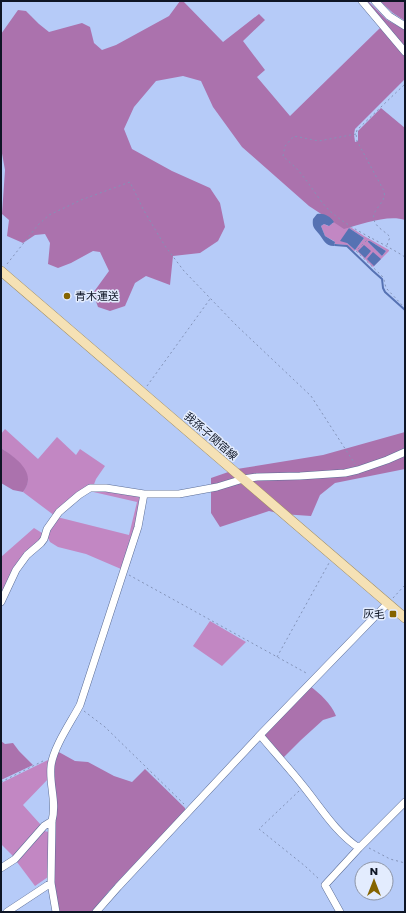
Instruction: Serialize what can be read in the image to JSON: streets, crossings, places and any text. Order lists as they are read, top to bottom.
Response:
{
  "streets": {
    "main road": ["我孫子関宿線"]
  },
  "places": {
    "other": ["青木運送"],
    "transit": ["灰毛"]
  },
  "north": "top"
}
